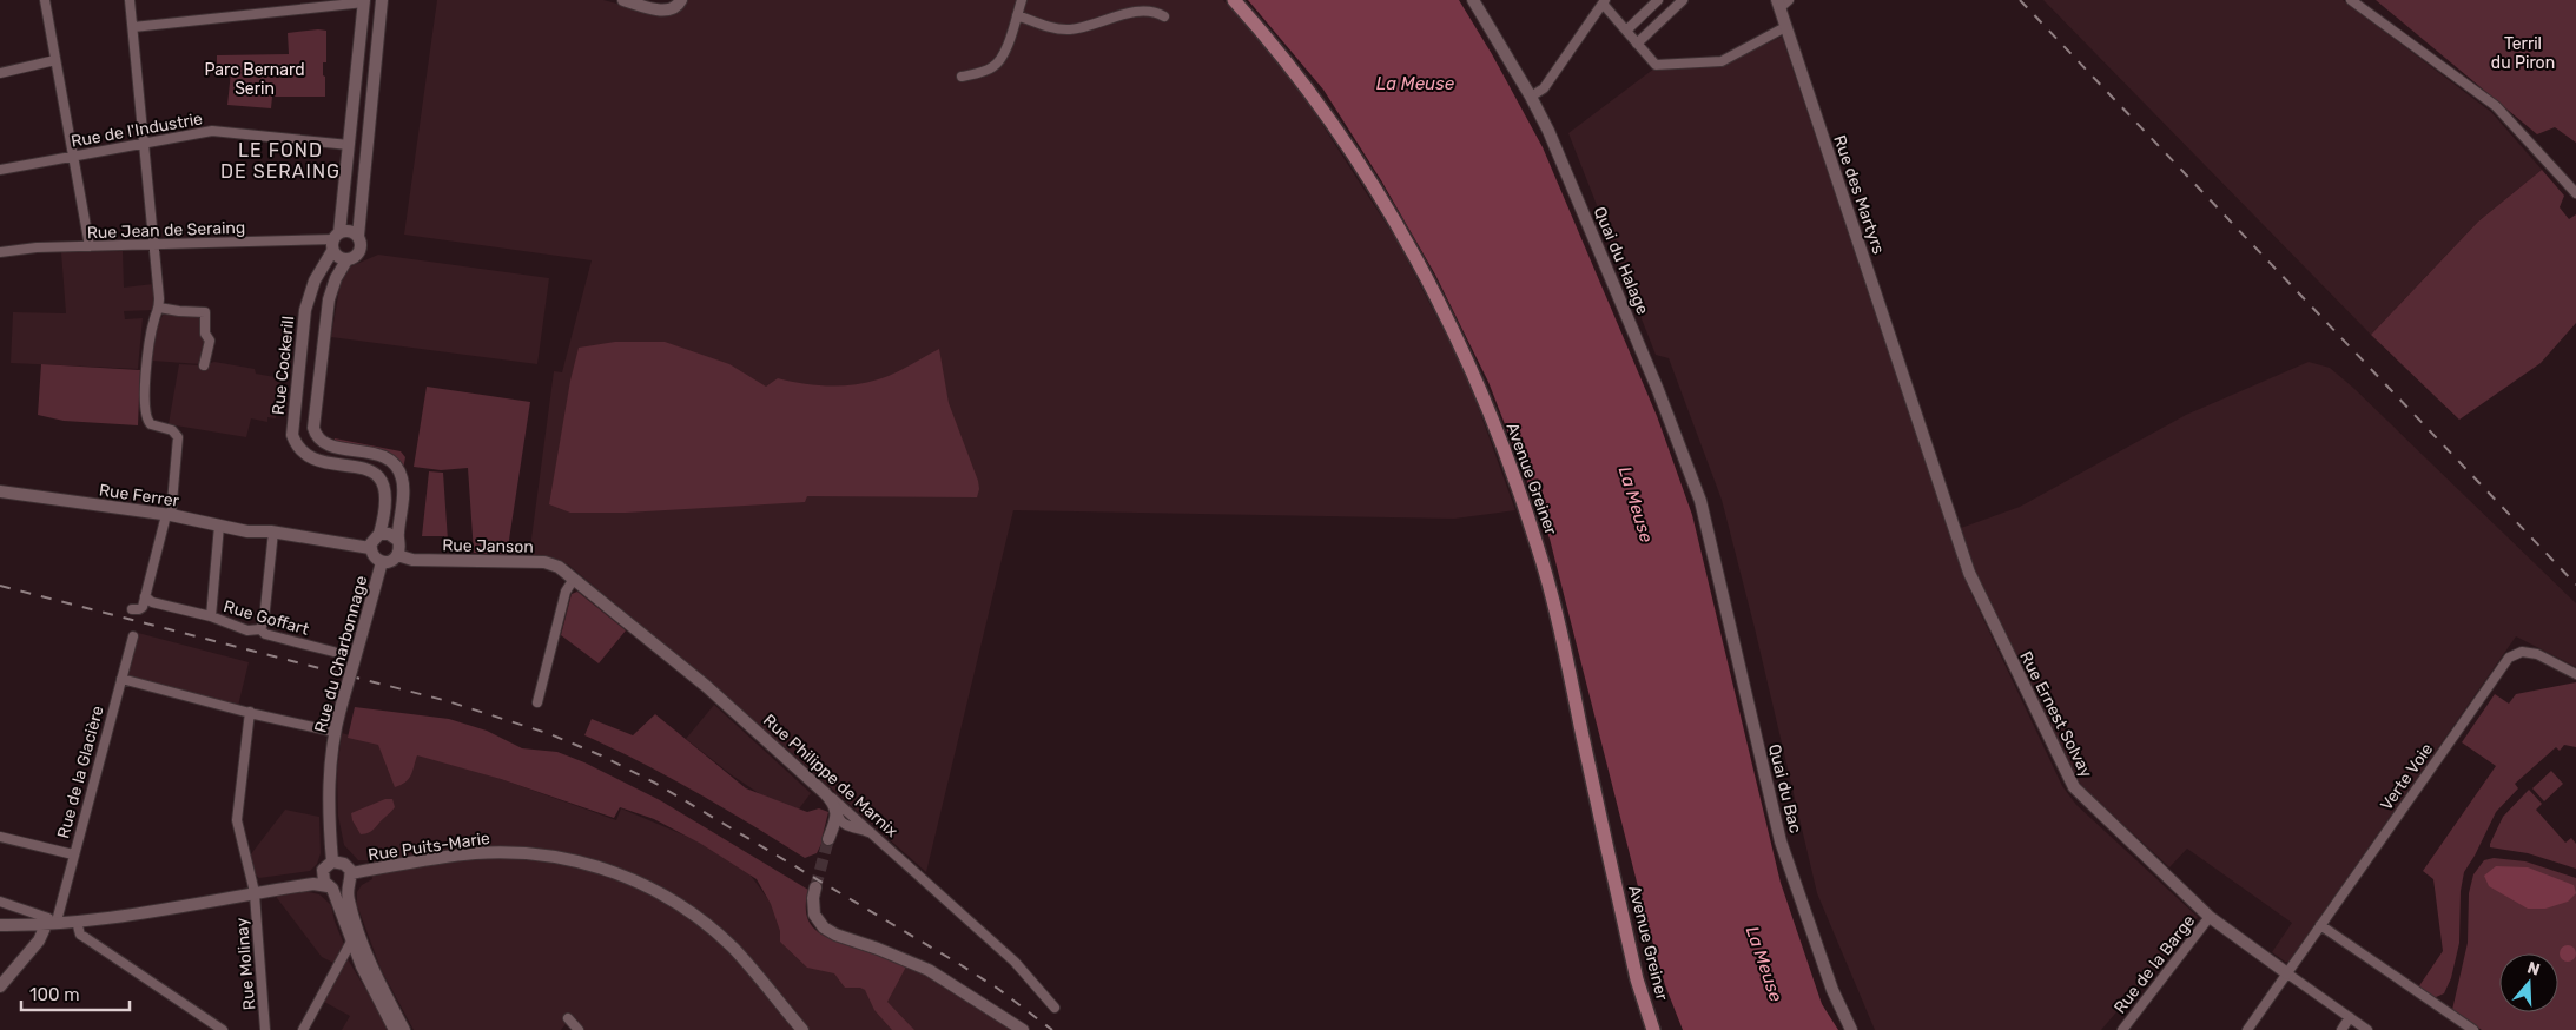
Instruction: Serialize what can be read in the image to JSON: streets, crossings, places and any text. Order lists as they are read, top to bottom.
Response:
{
  "streets": {
    "main road": [
      "Rue des Martyrs",
      "Quai du Halage",
      "Rue Cockerill",
      "Avenue Greiner",
      "Rue Ferrer",
      "Rue Janson",
      "Rue du Charbonnage",
      "Rue Ernest Solvay",
      "Rue Philippe de Marnix",
      "Quai du Bac",
      "Rue Puits-Marie"
    ],
    "street": [
      "Rue de l'Industrie",
      "Rue Jean de Seraing",
      "Rue Goffart",
      "Rue de la Glacière",
      "Verte Voie",
      "Rue Molinay",
      "Rue de la Barge"
    ]
  },
  "crossings": [
    ["Rue de l'Industrie", "Rue Cockerill"],
    ["Rue des Martyrs", "Rue Ernest Solvay"],
    ["Rue Jean de Seraing", "Rue Cockerill"],
    ["Quai du Halage", "Quai du Bac"],
    ["Rue Cockerill", "Rue Janson"],
    ["Rue Cockerill", "Rue du Charbonnage"],
    ["Rue Ferrer", "Rue Goffart"],
    ["Rue Janson", "Rue du Charbonnage"],
    ["Rue Janson", "Rue Philippe de Marnix"],
    ["Rue du Charbonnage", "Rue Puits-Marie"],
    ["Rue Ernest Solvay", "Verte Voie"],
    ["Rue Ernest Solvay", "Rue de la Barge"]
  ],
  "districts": ["LE FOND DE SERAING"],
  "water": ["La Meuse"],
  "parks": ["Terril du Piron", "Parc Bernard Serin"],
  "scale_bar": "100 m",
  "north": "top"
}
